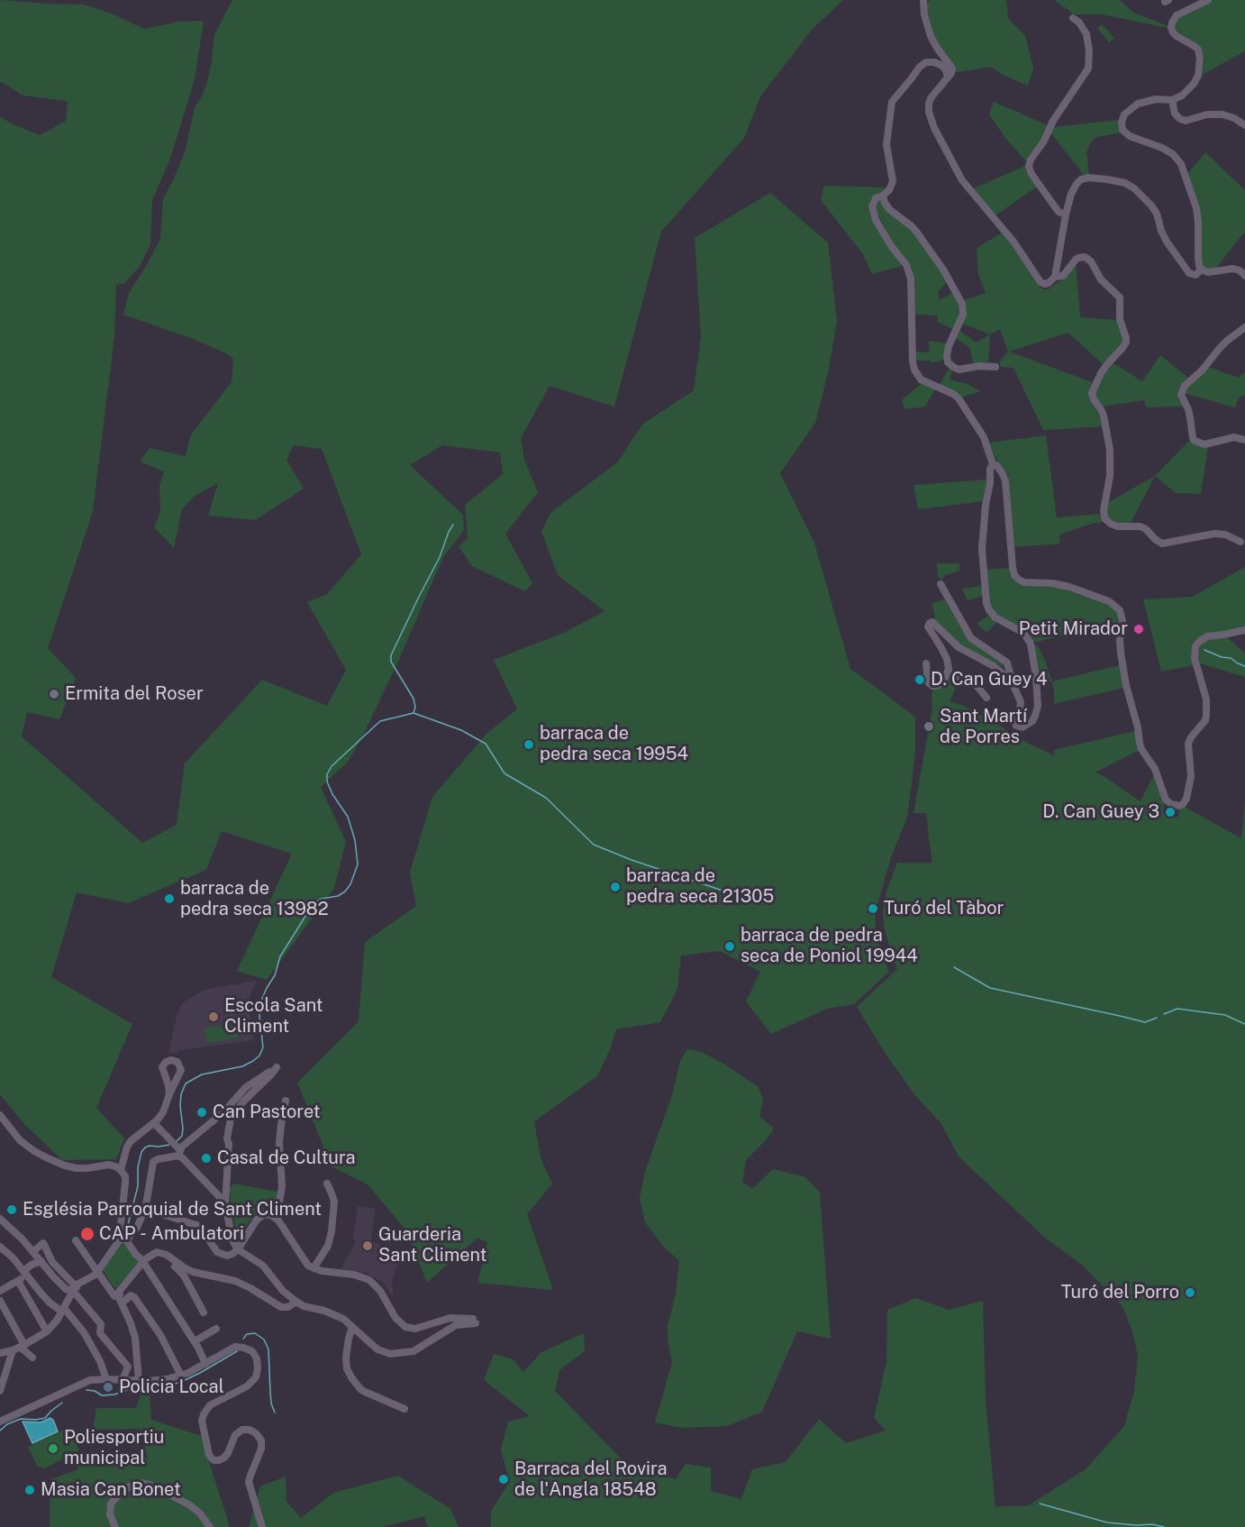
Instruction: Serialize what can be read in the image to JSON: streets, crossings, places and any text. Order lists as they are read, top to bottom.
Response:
{
  "places": [
    "Petit Mirador",
    "D. Can Guey 4",
    "Ermita del Roser",
    "Sant Martí de Porres",
    "barraca de pedra seca 19954",
    "D. Can Guey 3",
    "barraca de pedra seca 21305",
    "barraca de pedra seca 13982",
    "Turó del Tàbor",
    "barraca de pedra seca de Poniol 19944",
    "Escola Sant Climent",
    "Can Pastoret",
    "Casal de Cultura",
    "Església Parroquial de Sant Climent",
    "CAP - Ambulatori",
    "Guarderia Sant Climent",
    "Turó del Porro",
    "Policia Local",
    "Poliesportiu municipal",
    "Barraca del Rovira de l'Angla 18548",
    "Masia Can Bonet"
  ]
}
